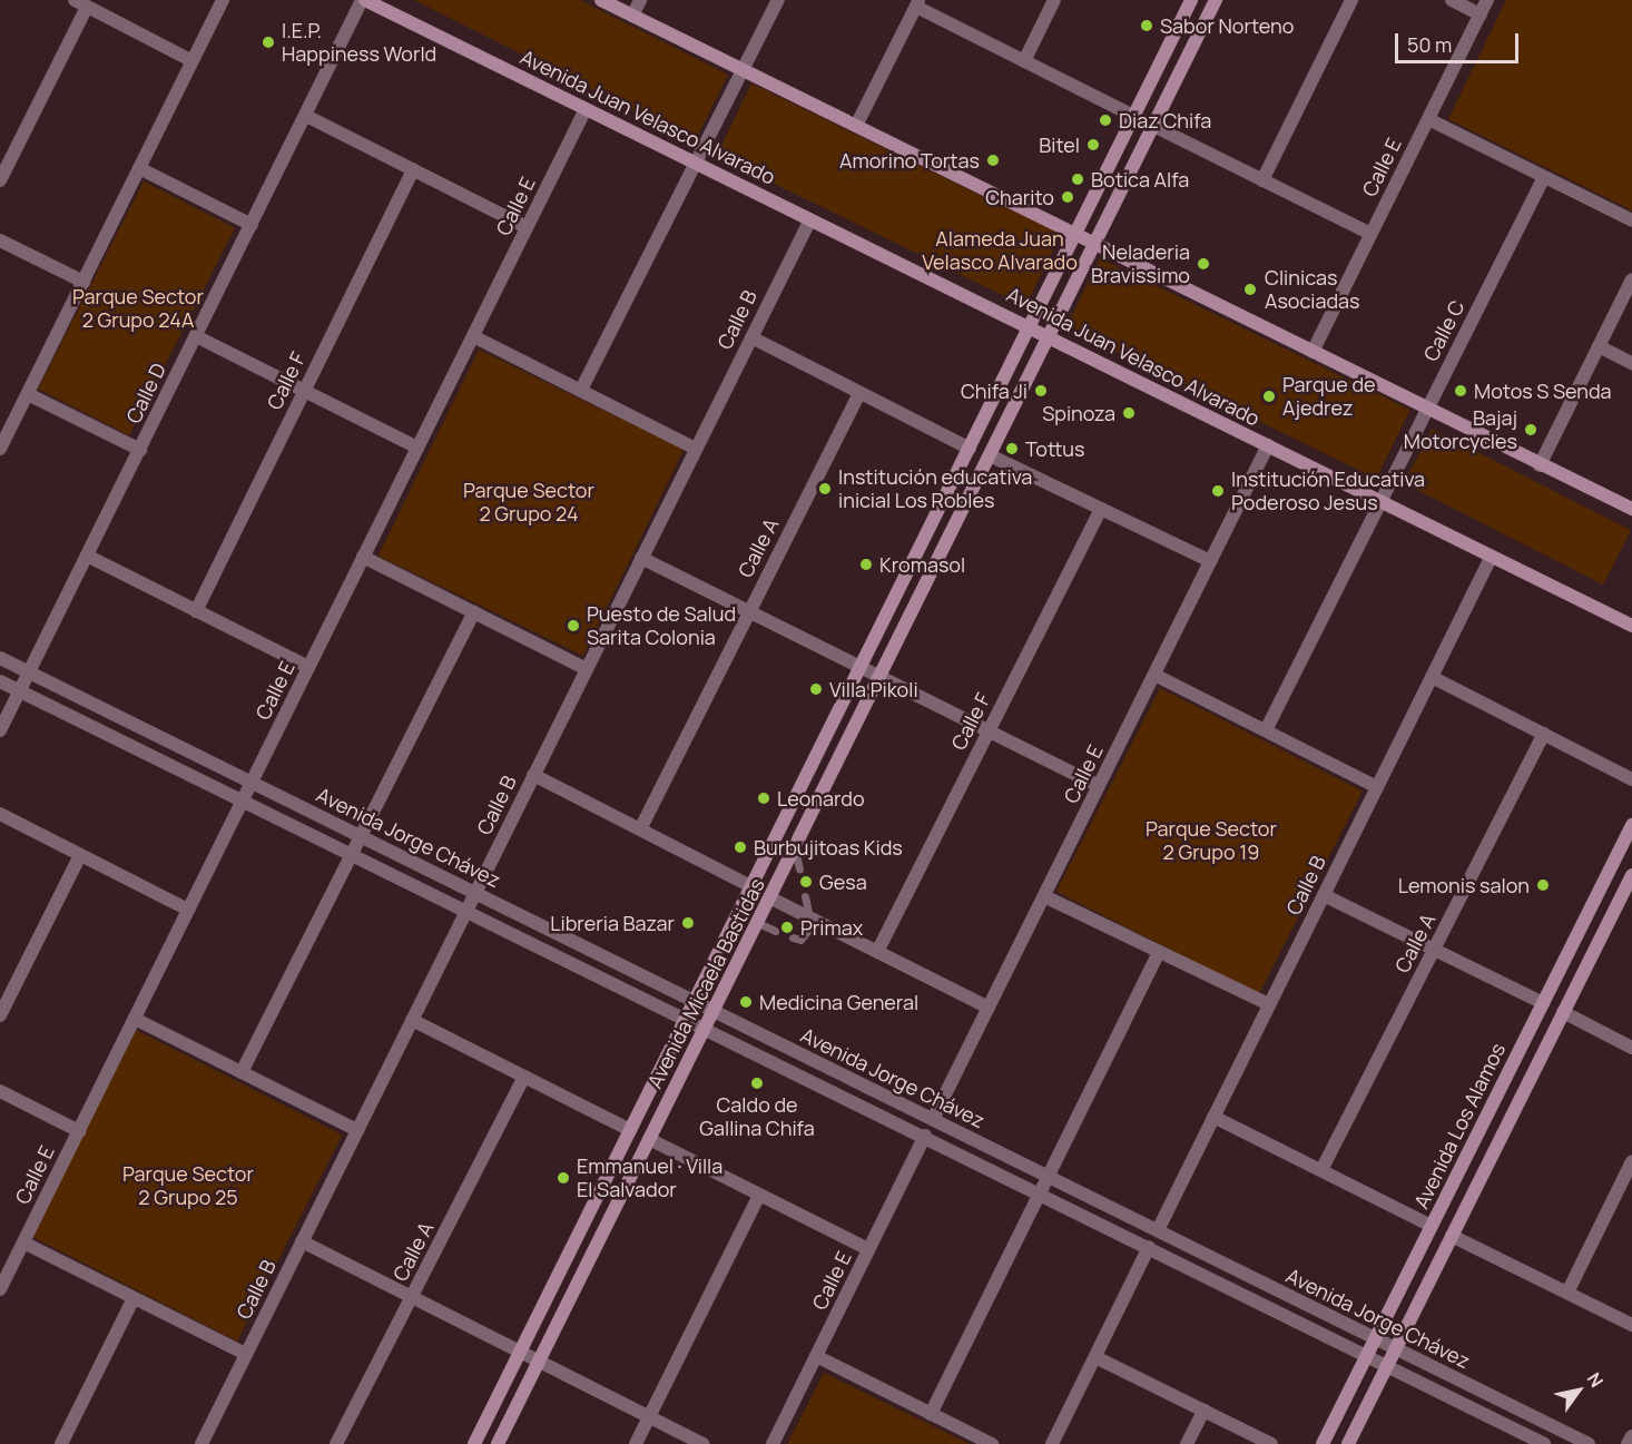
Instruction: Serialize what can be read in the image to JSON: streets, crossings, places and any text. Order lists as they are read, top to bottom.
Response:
{
  "streets": {
    "street": [
      "Avenida Juan Velasco Alvarado",
      "Calle E",
      "Calle B",
      "Calle C",
      "Calle F",
      "Calle D",
      "Calle A",
      "Avenida Jorge Chávez",
      "Avenida Micaela Bastidas",
      "Avenida Los Alamos"
    ]
  },
  "crossings": [
    ["Avenida Juan Velasco Alvarado", "Calle E"],
    ["Avenida Juan Velasco Alvarado", "Calle B"],
    ["Avenida Juan Velasco Alvarado", "Calle C"],
    ["Avenida Juan Velasco Alvarado", "Calle D"],
    ["Avenida Juan Velasco Alvarado", "Avenida Micaela Bastidas"],
    ["Calle E", "Avenida Jorge Chávez"],
    ["Calle B", "Avenida Jorge Chávez"],
    ["Calle D", "Avenida Jorge Chávez"],
    ["Avenida Jorge Chávez", "Avenida Micaela Bastidas"],
    ["Avenida Jorge Chávez", "Avenida Los Alamos"]
  ],
  "parks": [
    "Alameda Juan Velasco Alvarado",
    "Parque Sector 2 Grupo 24A",
    "Parque Sector 2 Grupo 24",
    "Parque Sector 2 Grupo 19",
    "Parque Sector 2 Grupo 25"
  ],
  "places": [
    "Sabor Norteno",
    "I.E.P. Happiness World",
    "Diaz Chifa",
    "Bitel",
    "Amorino Tortas",
    "Botica Alfa",
    "Charito",
    "Neladeria Bravissimo",
    "Clinicas Asociadas",
    "Chifa Ji",
    "Motos S Senda",
    "Parque de Ajedrez",
    "Spinoza",
    "Bajaj Motorcycles",
    "Tottus",
    "Institución educativa inicial Los Robles",
    "Institución Educativa Poderoso Jesus",
    "Kromasol",
    "Puesto de Salud Sarita Colonia",
    "Villa Pikoli",
    "Leonardo",
    "Burbujitoas Kids",
    "Gesa",
    "Lemonis salon",
    "Libreria Bazar",
    "Primax",
    "Medicina General",
    "Caldo de Gallina Chifa",
    "Emmanuel · Villa El Salvador"
  ],
  "scale_bar": "50 m",
  "north": "top right"
}
